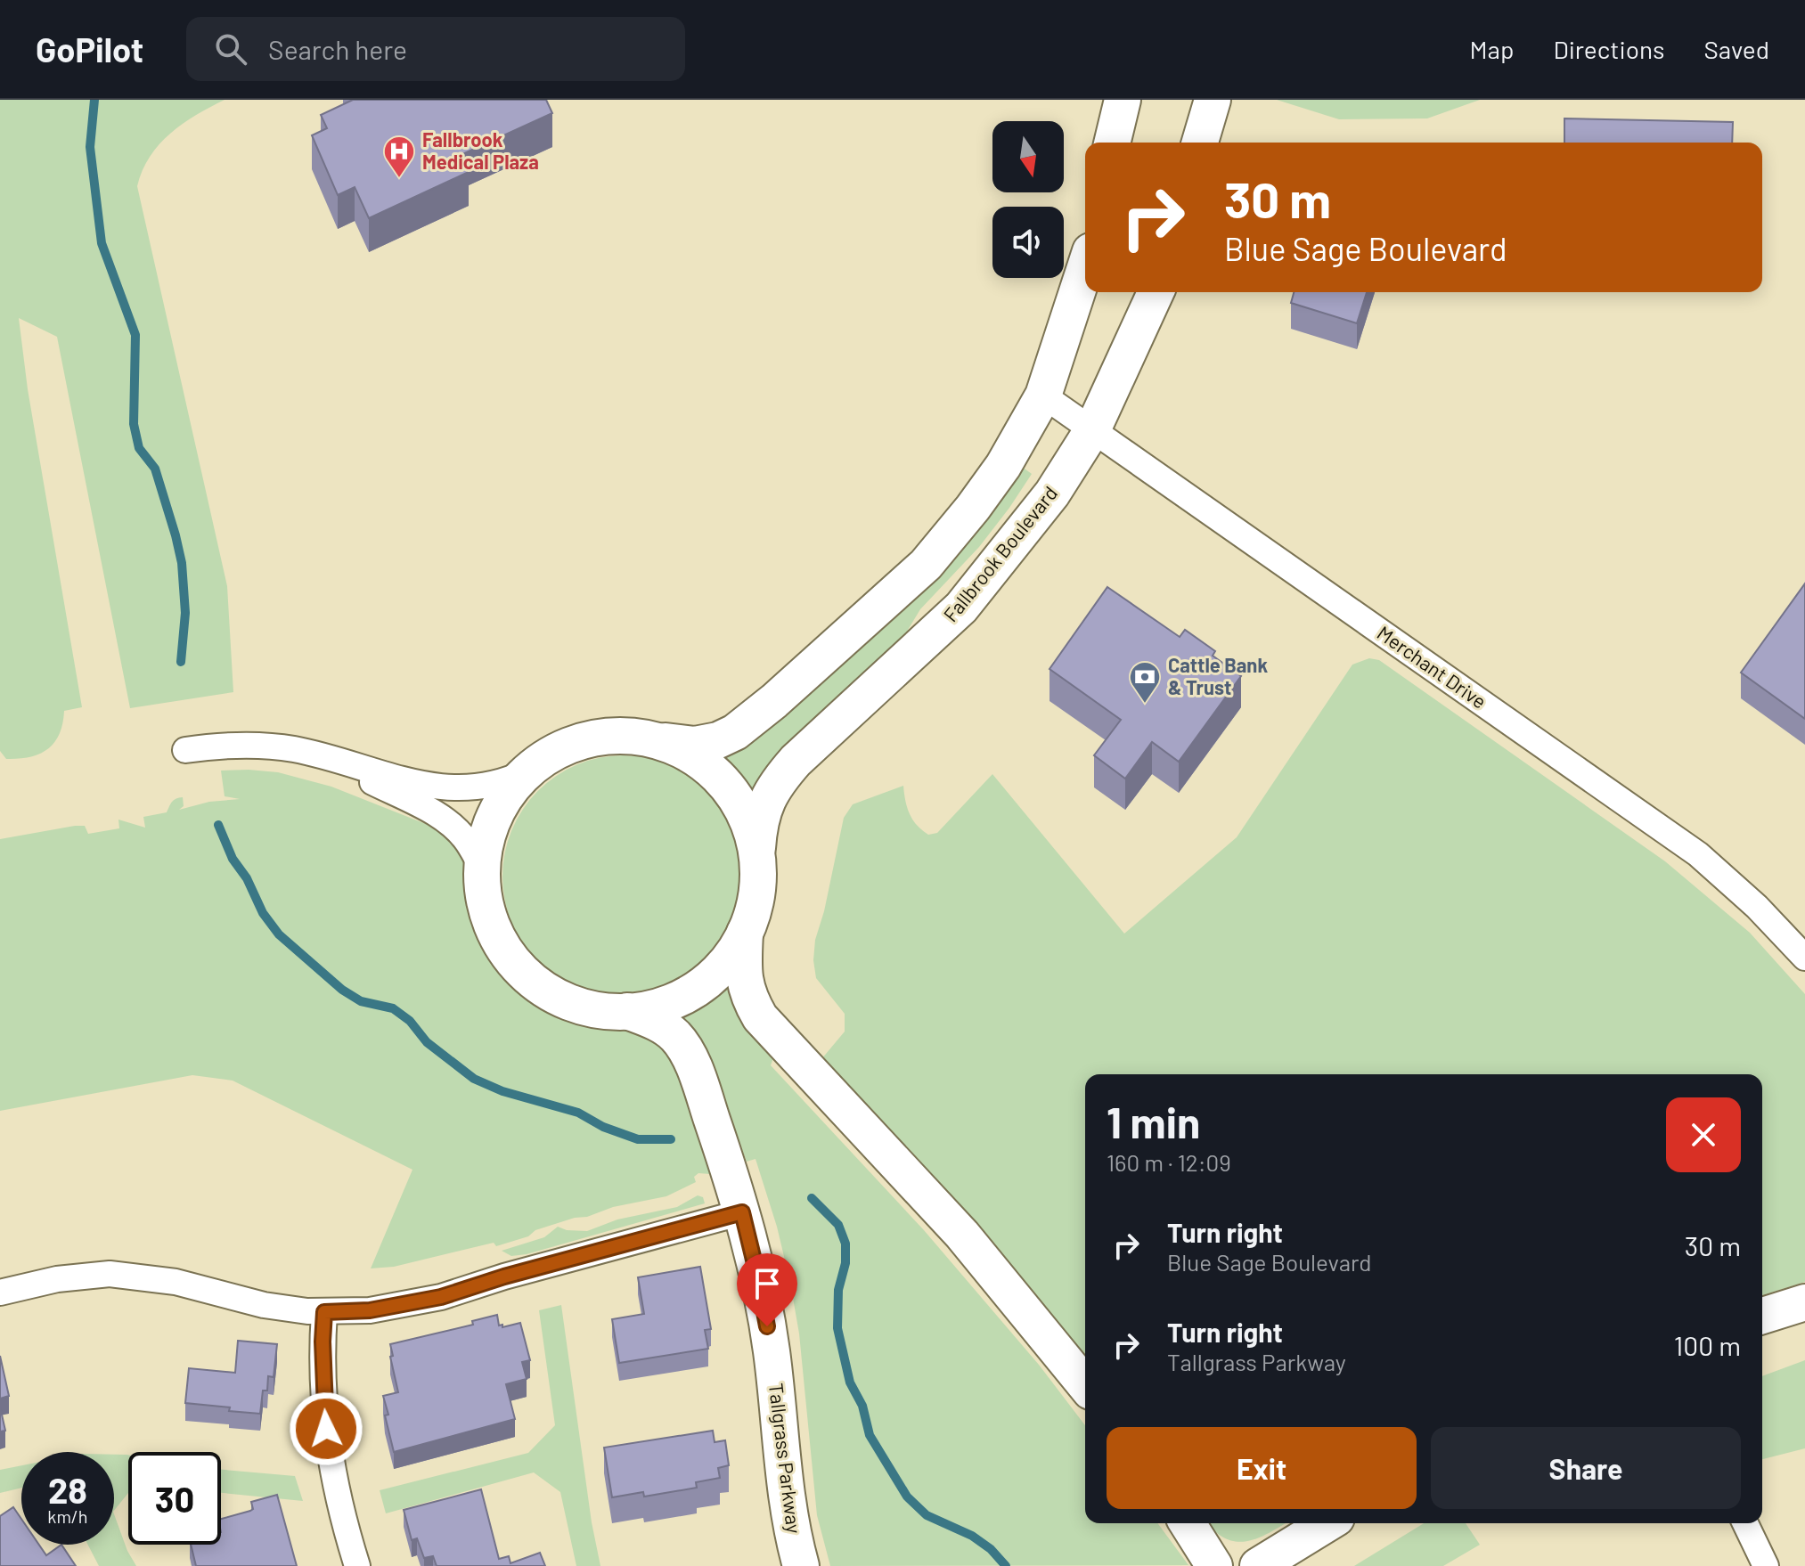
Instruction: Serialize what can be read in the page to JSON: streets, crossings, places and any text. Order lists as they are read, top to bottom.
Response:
{
  "streets": {
    "street": ["Fallbrook Boulevard", "Merchant Drive", "Tallgrass Parkway"]
  },
  "crossings": [
    ["Fallbrook Boulevard", "Merchant Drive"]
  ],
  "places": {
    "hospital": ["Fallbrook Medical Plaza"],
    "bank": ["Cattle Bank & Trust"]
  },
  "north": "bottom",
  "page": {
    "header": "GoPilot",
    "search": "Search here",
    "nav": ["Map", "Directions", "Saved"],
    "turn": ["30 m", "Blue Sage Boulevard"],
    "heading": ["1 min", "160 m · 12:09"],
    "list": [
      {
        "name": "Turn right",
        "note": "Blue Sage Boulevard",
        "value": "30 m"
      },
      {
        "name": "Turn right",
        "note": "Tallgrass Parkway",
        "value": "100 m"
      }
    ],
    "buttons": ["Exit", "Share"],
    "speed": "28 km/h",
    "limit": "30"
  }
}
